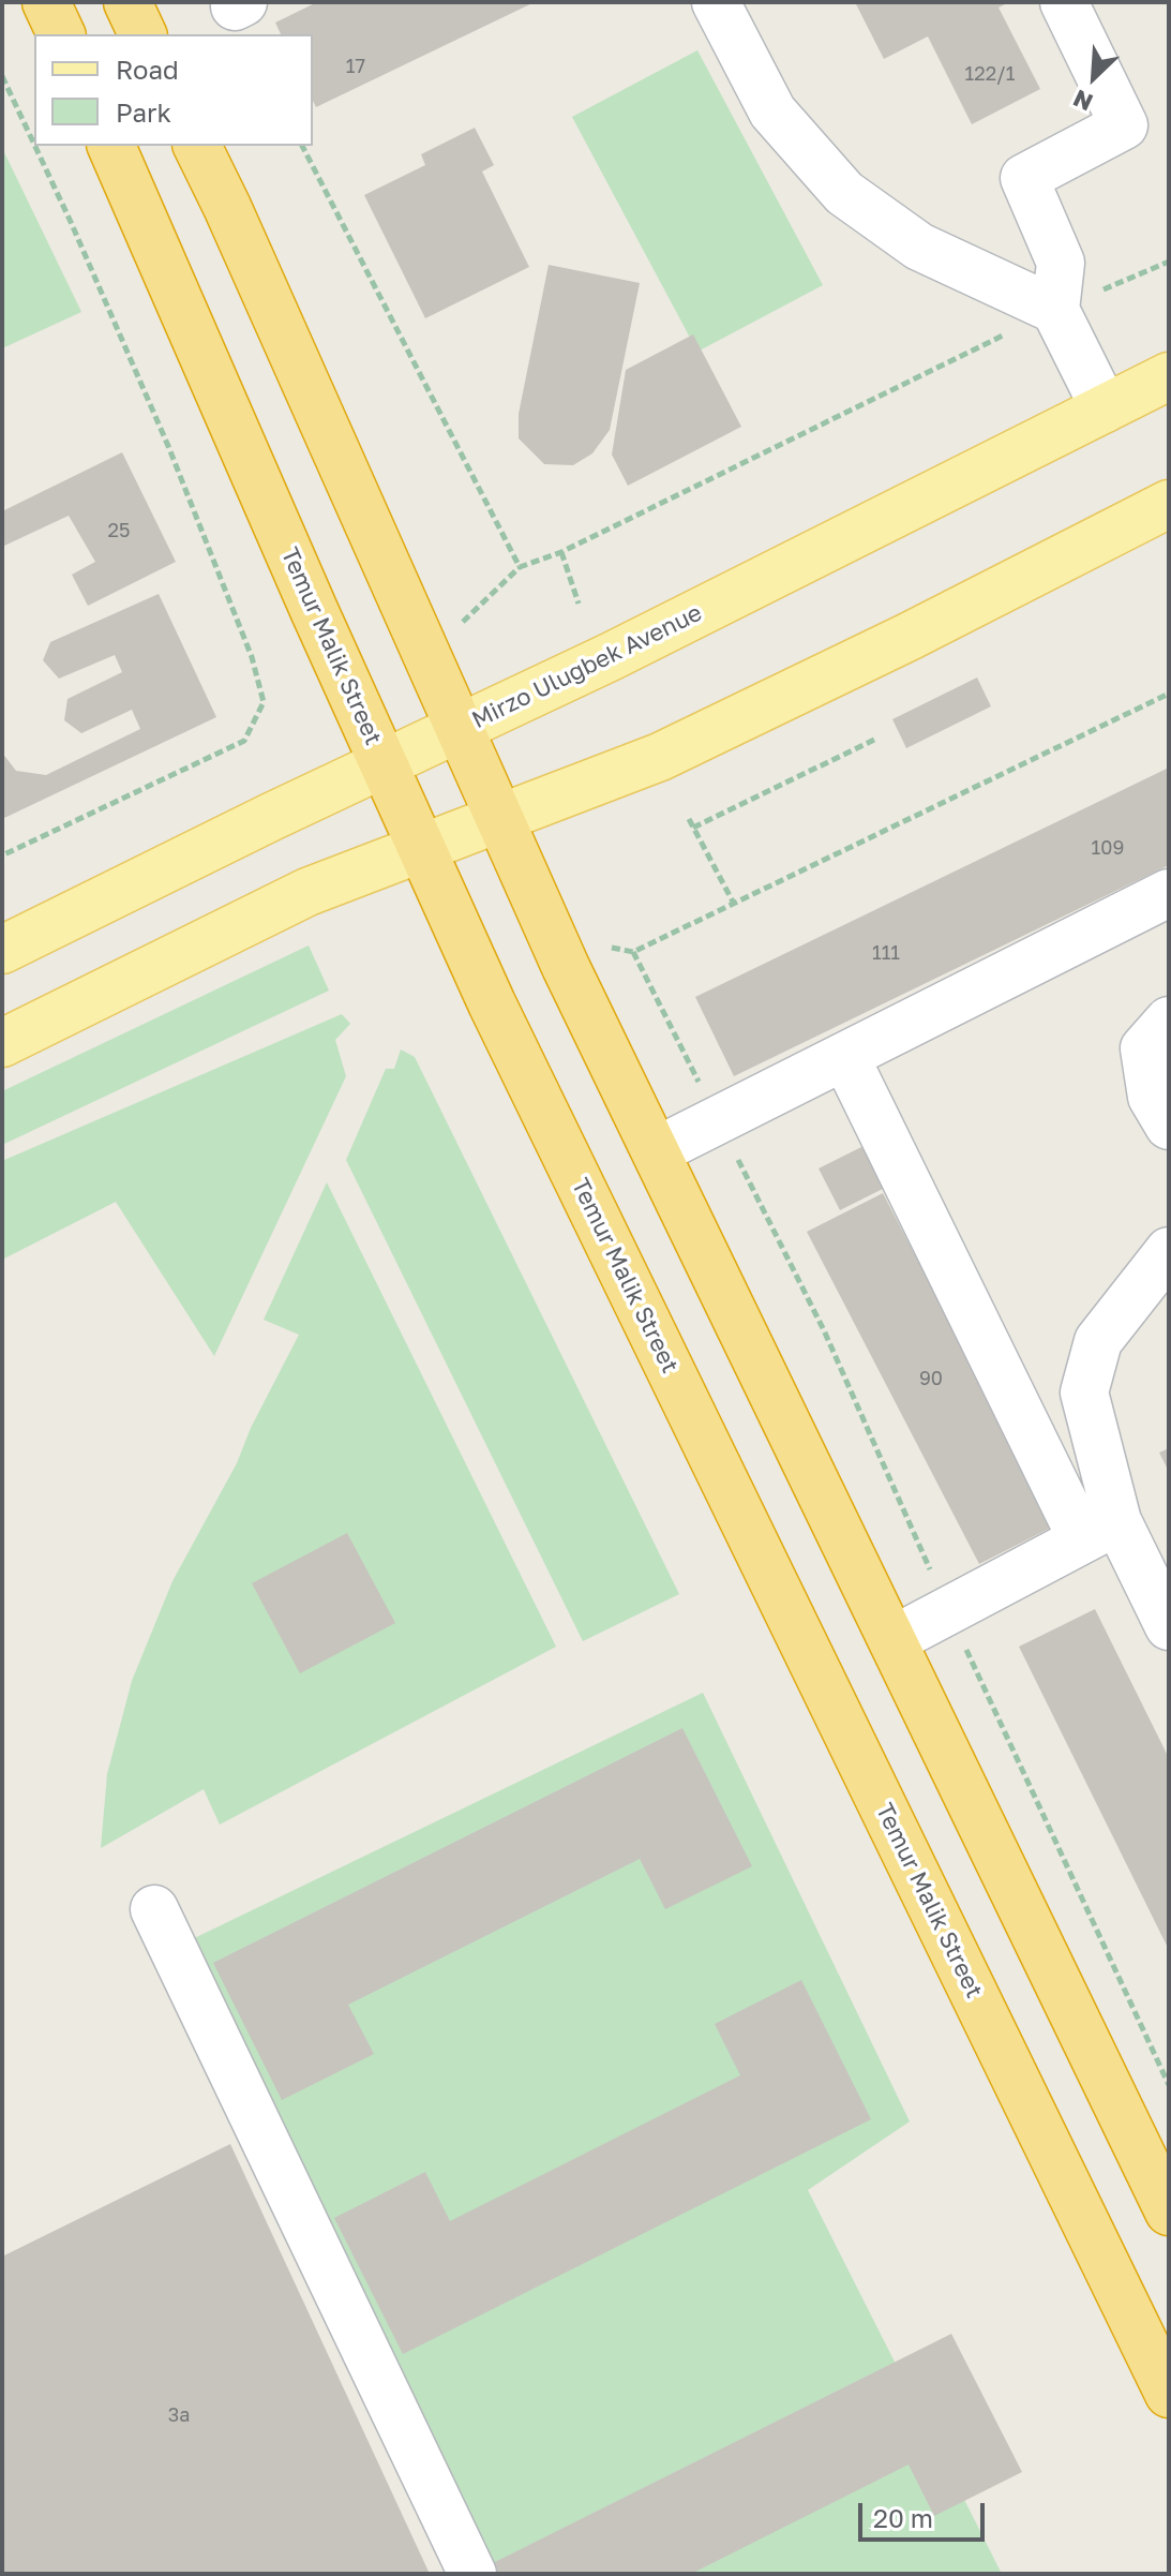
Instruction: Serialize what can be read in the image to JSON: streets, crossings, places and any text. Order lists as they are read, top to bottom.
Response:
{
  "streets": {
    "highway": ["Temur Malik Street"],
    "main road": ["Mirzo Ulugbek Avenue"]
  },
  "crossings": [
    ["Temur Malik Street", "Mirzo Ulugbek Avenue"]
  ],
  "house_numbers": [
    "17",
    "122/1",
    "25",
    "109",
    "111",
    "90",
    "3а"
  ],
  "legend": ["Road", "Park"],
  "scale_bar": "20 m",
  "north": "bottom left"
}
